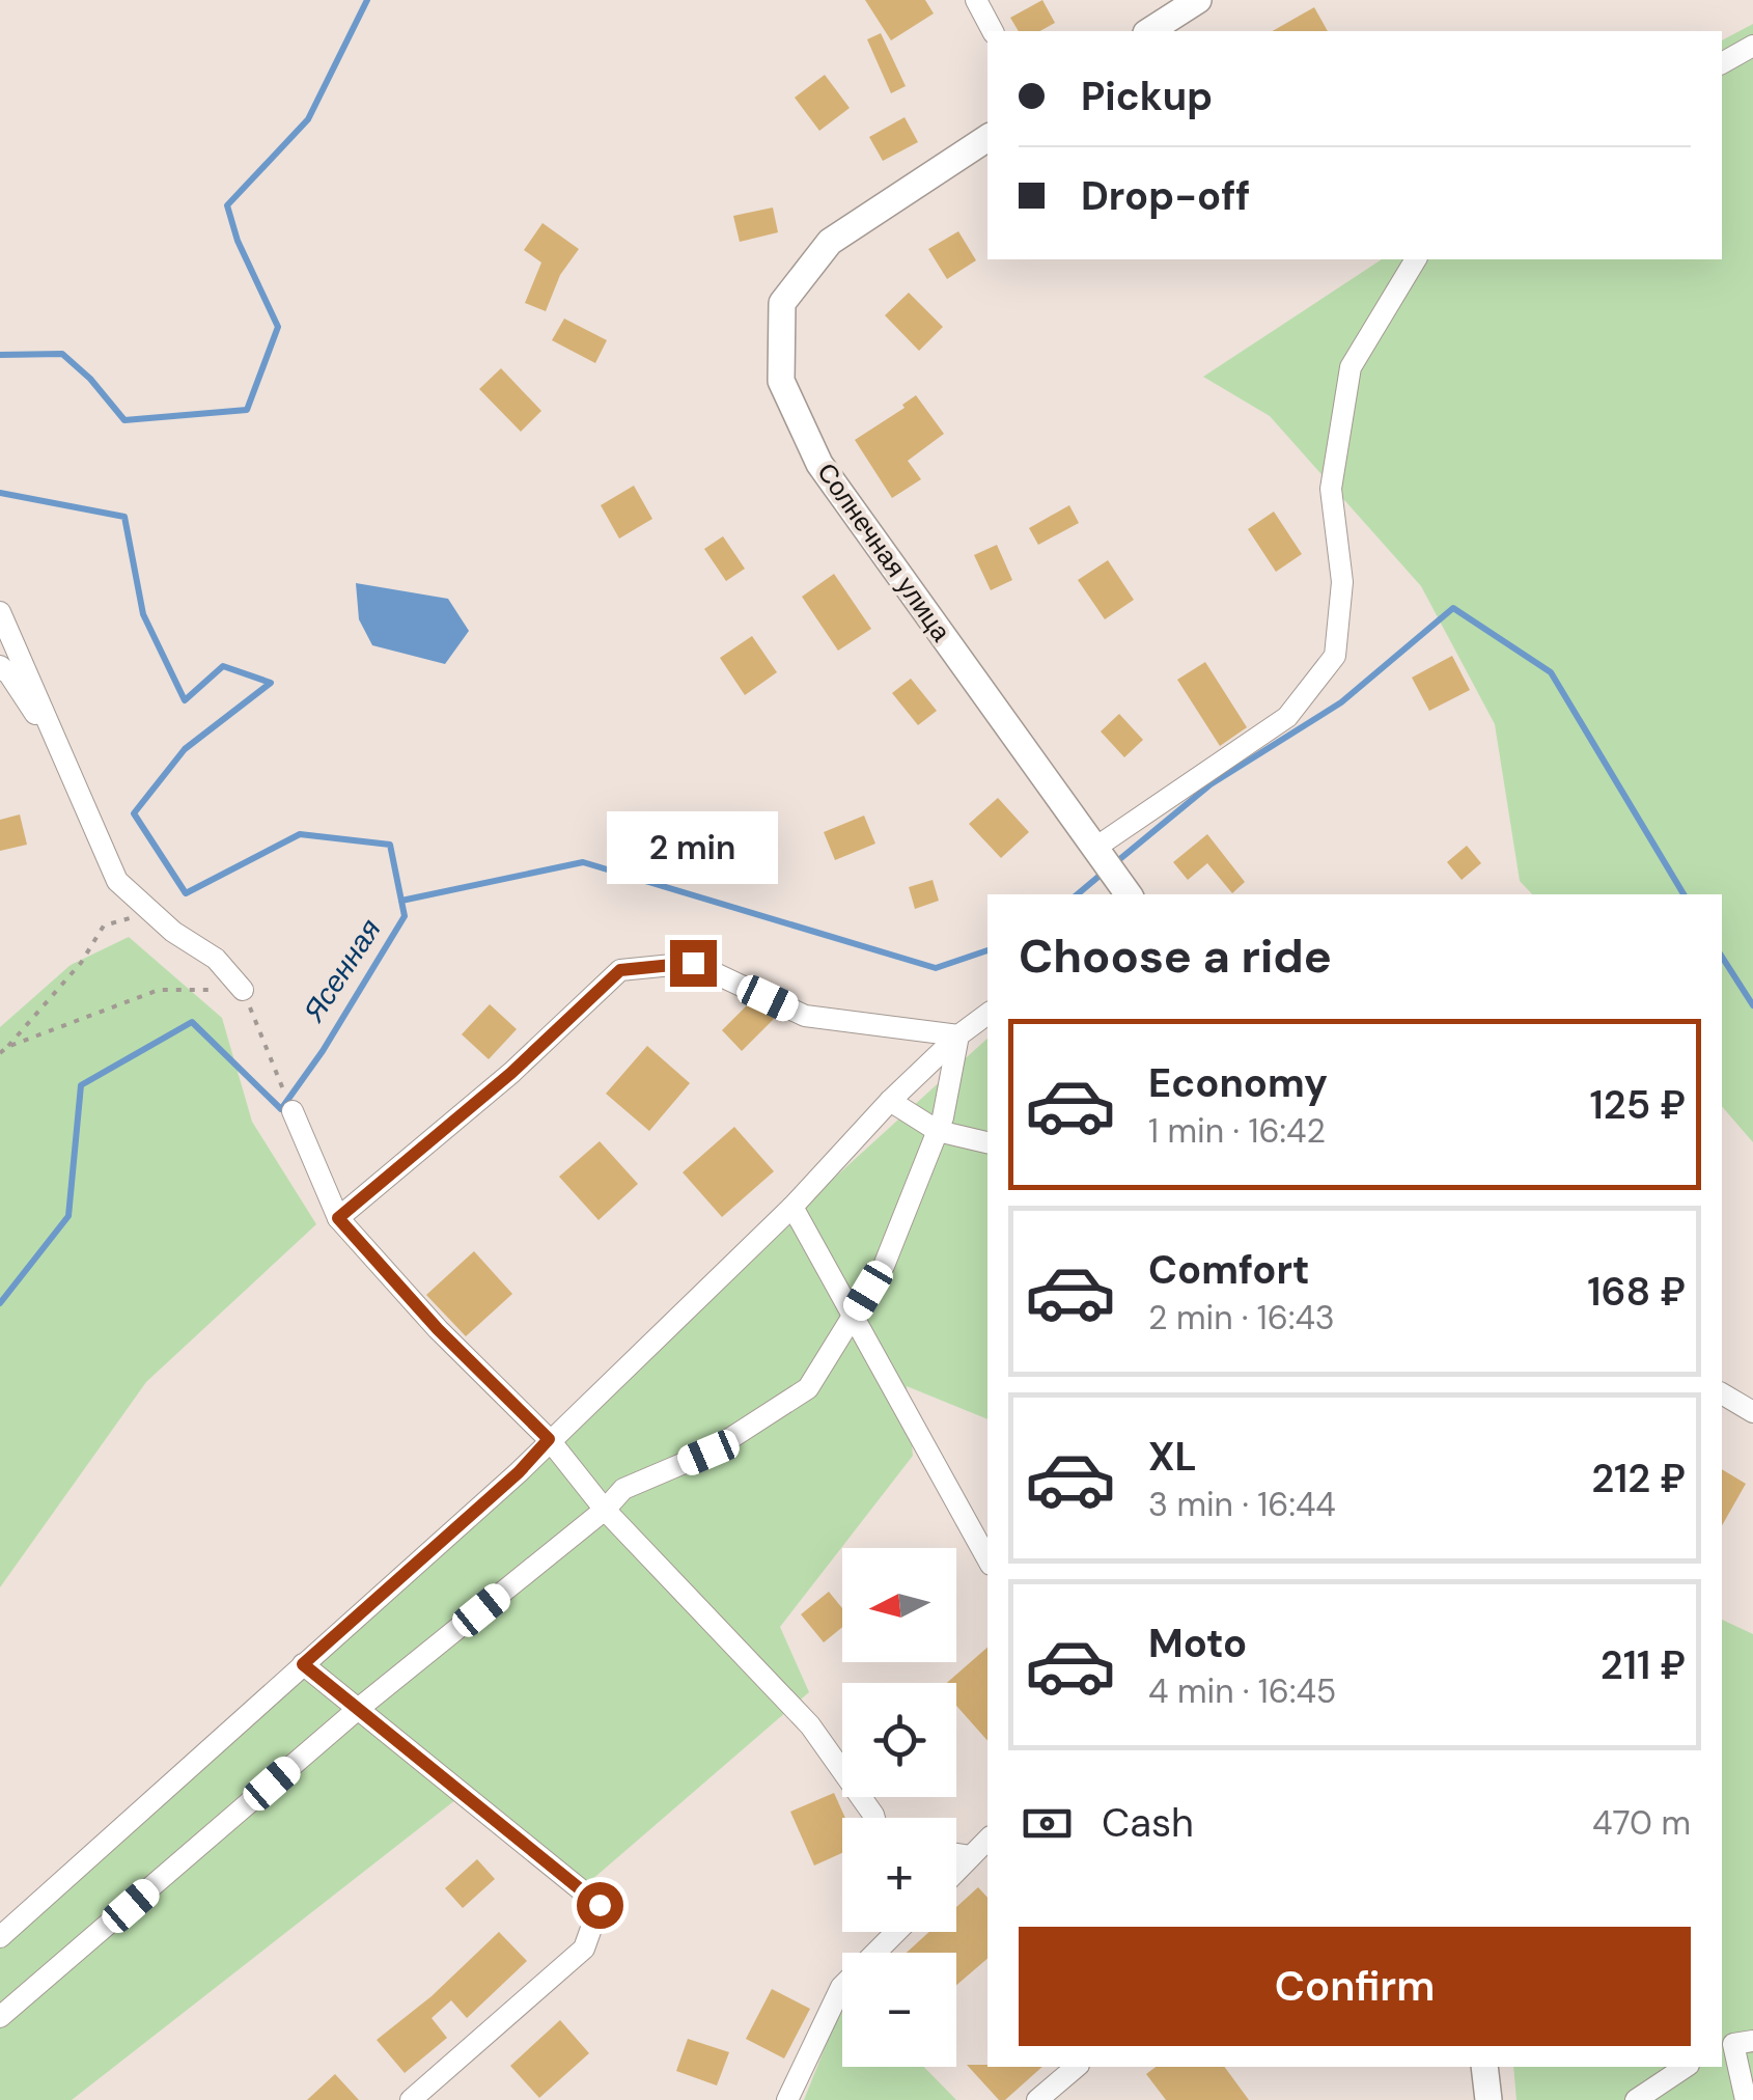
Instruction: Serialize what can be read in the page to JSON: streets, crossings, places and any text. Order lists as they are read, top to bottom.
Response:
{
  "streets": {
    "street": ["Солнечная улица"]
  },
  "water": ["Ясенная"],
  "north": "left",
  "page": {
    "banner": ["Pickup", "Drop-off"],
    "bubble": "2 min",
    "heading": "Choose a ride",
    "list": [
      {
        "name": "Economy",
        "note": "1 min · 16:42",
        "value": "125 ₽"
      },
      {
        "name": "Comfort",
        "note": "2 min · 16:43",
        "value": "168 ₽"
      },
      {
        "name": "XL",
        "note": "3 min · 16:44",
        "value": "212 ₽"
      },
      {
        "name": "Moto",
        "note": "4 min · 16:45",
        "value": "211 ₽"
      }
    ],
    "map_buttons": ["+", "−"],
    "pay": ["Cash", "470 m"],
    "buttons": "Confirm"
  }
}
